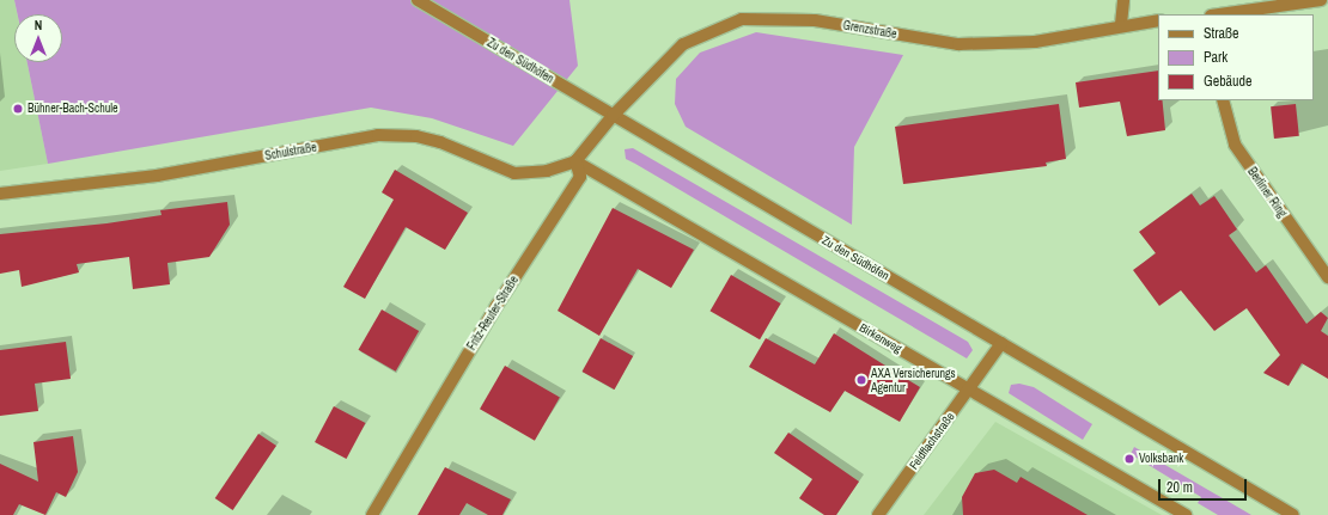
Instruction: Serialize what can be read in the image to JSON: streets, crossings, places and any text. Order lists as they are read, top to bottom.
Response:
{
  "streets": {
    "street": [
      "Grenzstraße",
      "Zu den Südhöfen",
      "Schulstraße",
      "Berliner Ring",
      "Fritz-Reuter-Straße",
      "Birkenweg",
      "Feldflachstraße"
    ]
  },
  "crossings": [
    ["Grenzstraße", "Zu den Südhöfen"],
    ["Zu den Südhöfen", "Feldflachstraße"],
    ["Schulstraße", "Fritz-Reuter-Straße"],
    ["Schulstraße", "Birkenweg"],
    ["Fritz-Reuter-Straße", "Birkenweg"],
    ["Birkenweg", "Feldflachstraße"]
  ],
  "places": ["Bühner-Bach-Schule", "AXA Versicherungs Agentur", "Volksbank"],
  "legend": ["Straße", "Park", "Gebäude"],
  "scale_bar": "20 m",
  "north": "top"
}
